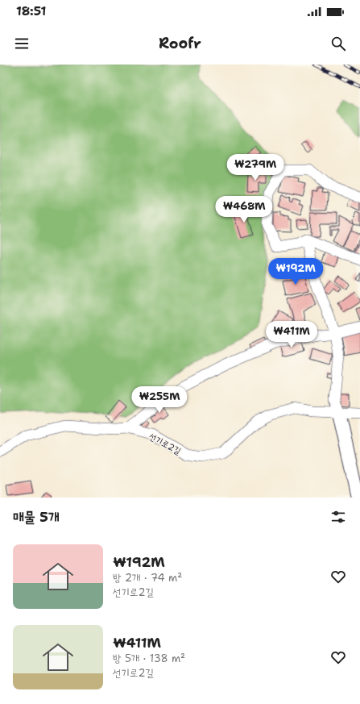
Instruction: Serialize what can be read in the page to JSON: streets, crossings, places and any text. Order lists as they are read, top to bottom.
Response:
{
  "streets": {
    "street": ["선기로2길"]
  },
  "page": {
    "status": "18:51",
    "header": "Roofr",
    "price": [
      "₩279M",
      "₩468M",
      "₩192M",
      "₩411M",
      "₩255M"
    ],
    "heading": "매물 5개",
    "list": [
      {
        "name": "₩192M",
        "note": "방 2개 · 74 m² · 선기로2길"
      },
      {
        "name": "₩411M",
        "note": "방 5개 · 138 m² · 선기로2길"
      }
    ]
  }
}
